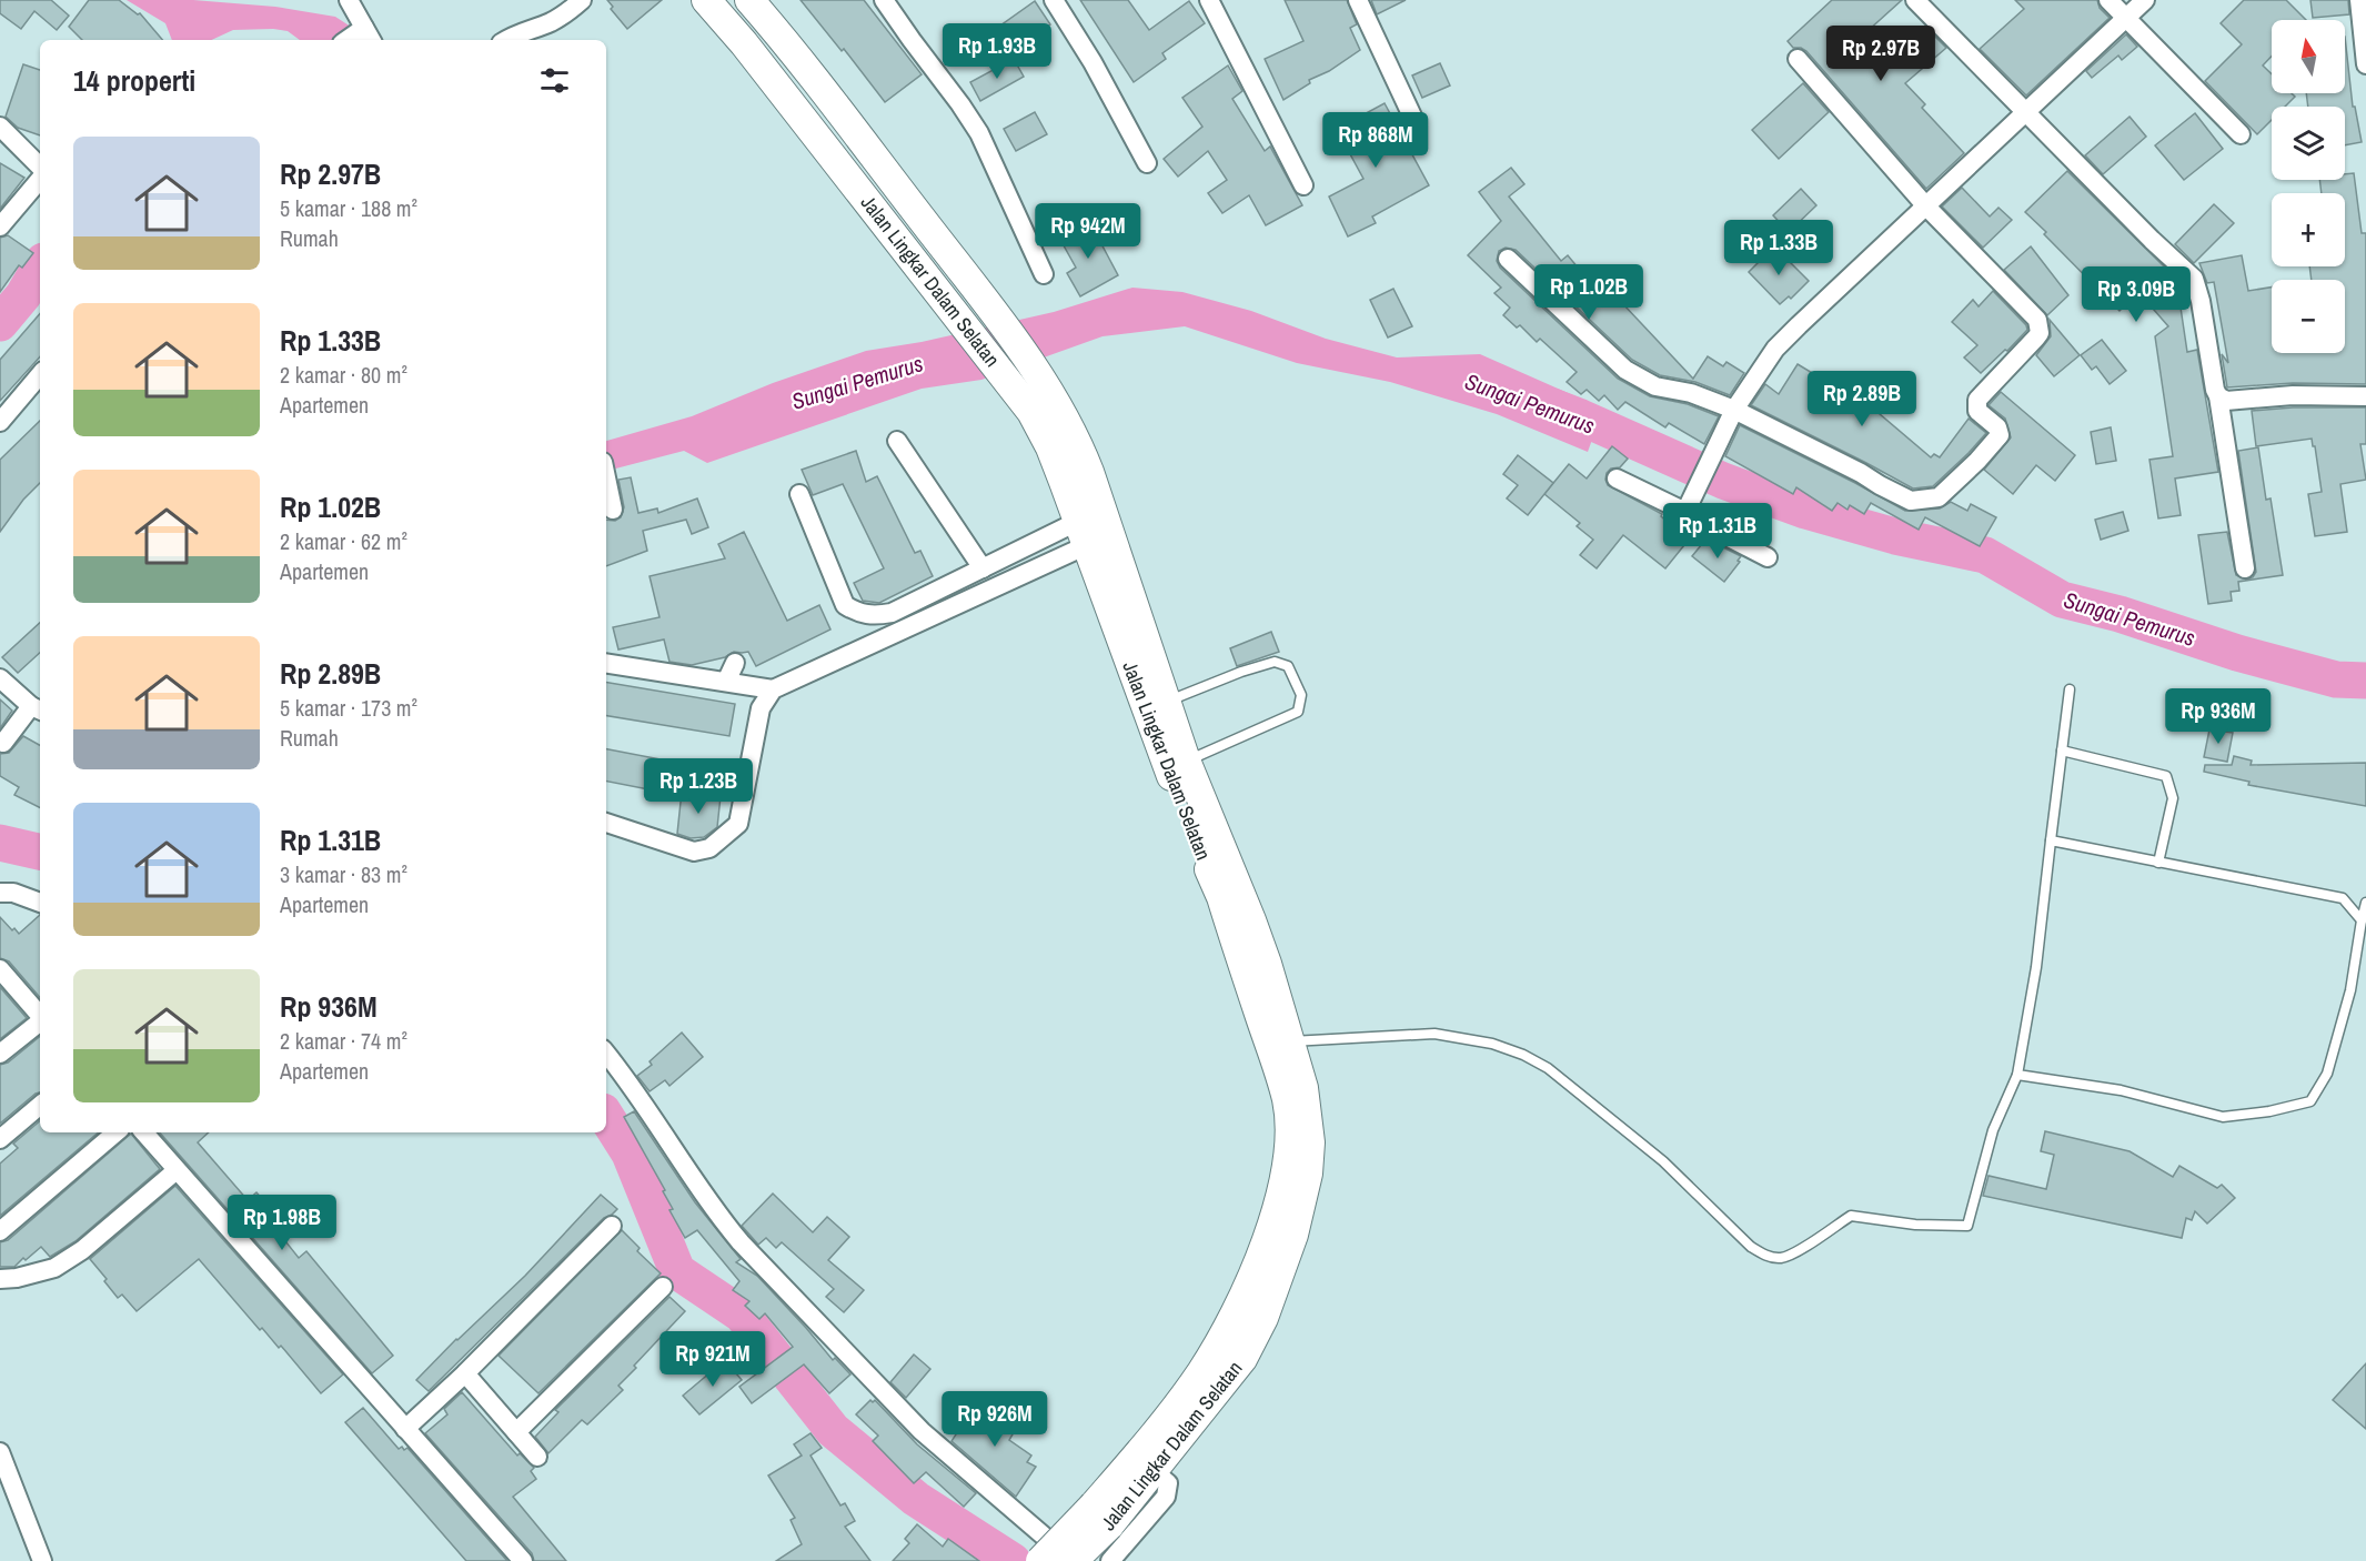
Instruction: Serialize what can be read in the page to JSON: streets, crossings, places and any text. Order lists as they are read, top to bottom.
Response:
{
  "streets": {
    "main road": ["Jalan Lingkar Dalam Selatan"]
  },
  "water": ["Sungai Pemurus"],
  "north": "top",
  "page": {
    "map_buttons": ["+", "−"],
    "price": [
      "Rp 1.93B",
      "Rp 2.97B",
      "Rp 868M",
      "Rp 942M",
      "Rp 1.33B",
      "Rp 1.02B",
      "Rp 3.09B",
      "Rp 2.89B",
      "Rp 1.31B",
      "Rp 936M",
      "Rp 1.23B",
      "Rp 1.98B",
      "Rp 921M",
      "Rp 926M"
    ],
    "heading": "14 properti",
    "list": [
      {
        "name": "Rp 2.97B",
        "note": "5 kamar · 188 m² · Rumah"
      },
      {
        "name": "Rp 1.33B",
        "note": "2 kamar · 80 m² · Apartemen"
      },
      {
        "name": "Rp 1.02B",
        "note": "2 kamar · 62 m² · Apartemen"
      },
      {
        "name": "Rp 2.89B",
        "note": "5 kamar · 173 m² · Rumah"
      },
      {
        "name": "Rp 1.31B",
        "note": "3 kamar · 83 m² · Apartemen"
      },
      {
        "name": "Rp 936M",
        "note": "2 kamar · 74 m² · Apartemen"
      }
    ]
  }
}
